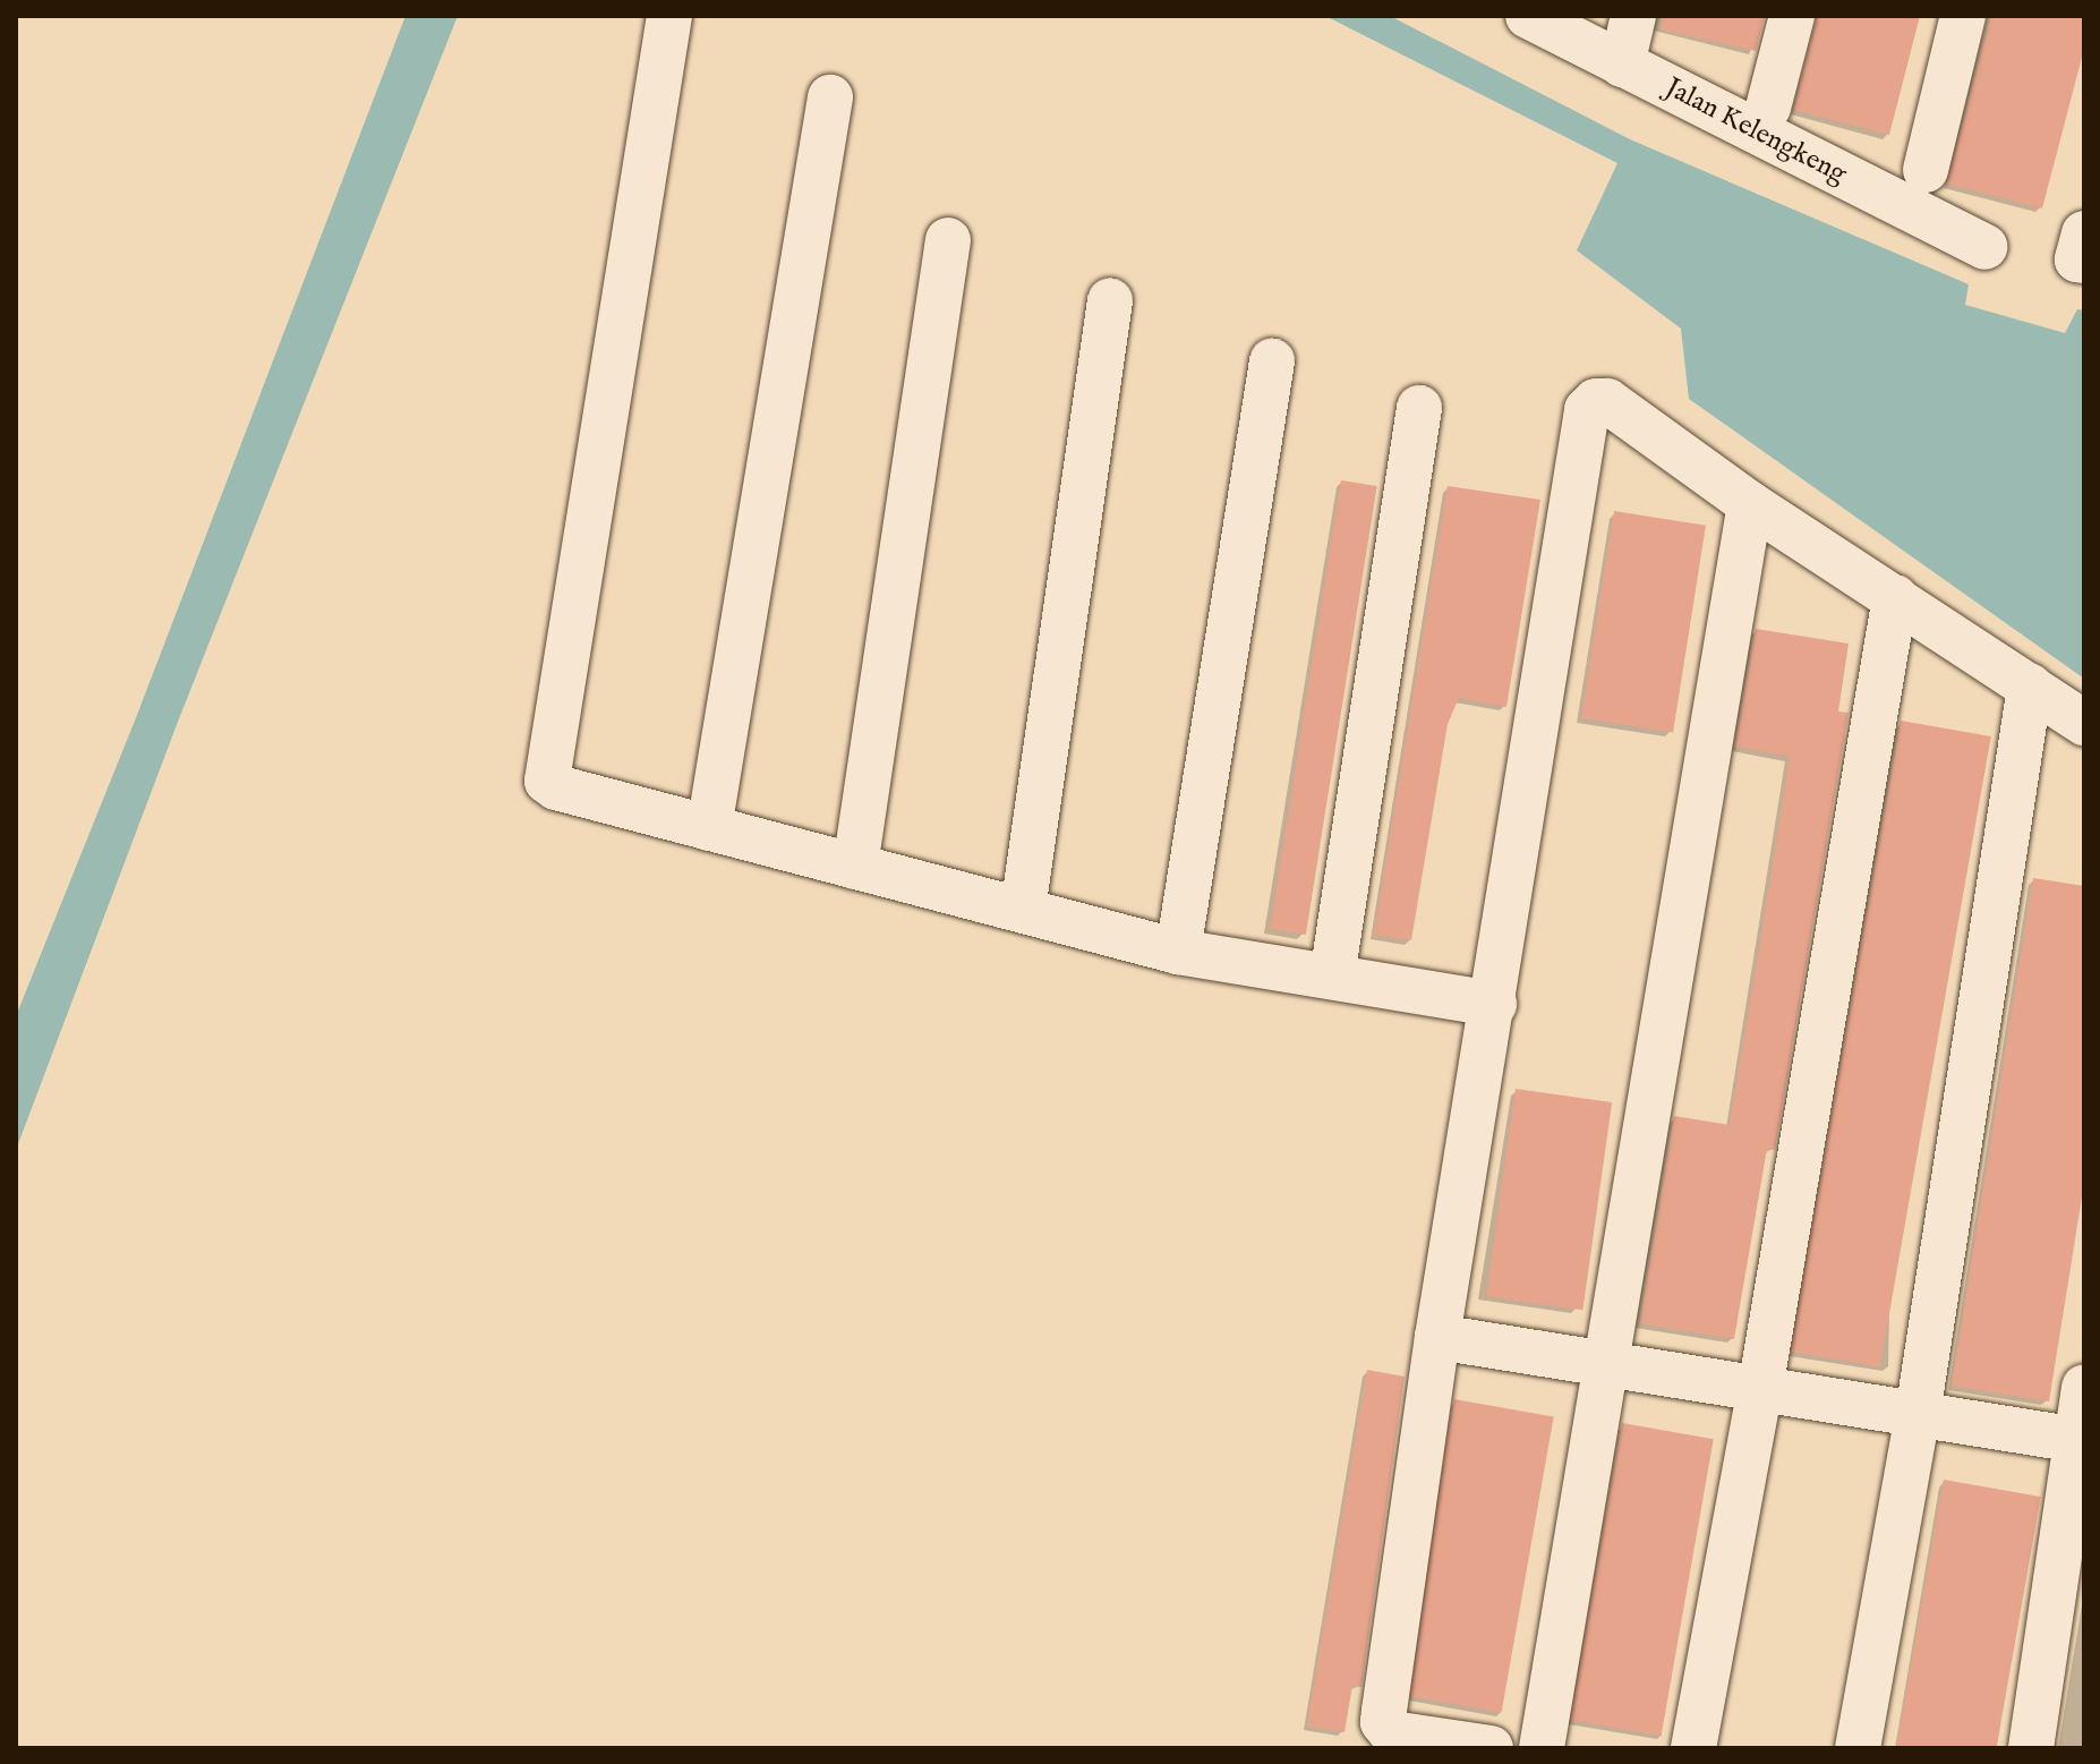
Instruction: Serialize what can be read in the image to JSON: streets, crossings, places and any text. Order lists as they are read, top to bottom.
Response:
{
  "streets": {
    "street": ["Jalan Kelengkeng"]
  }
}
